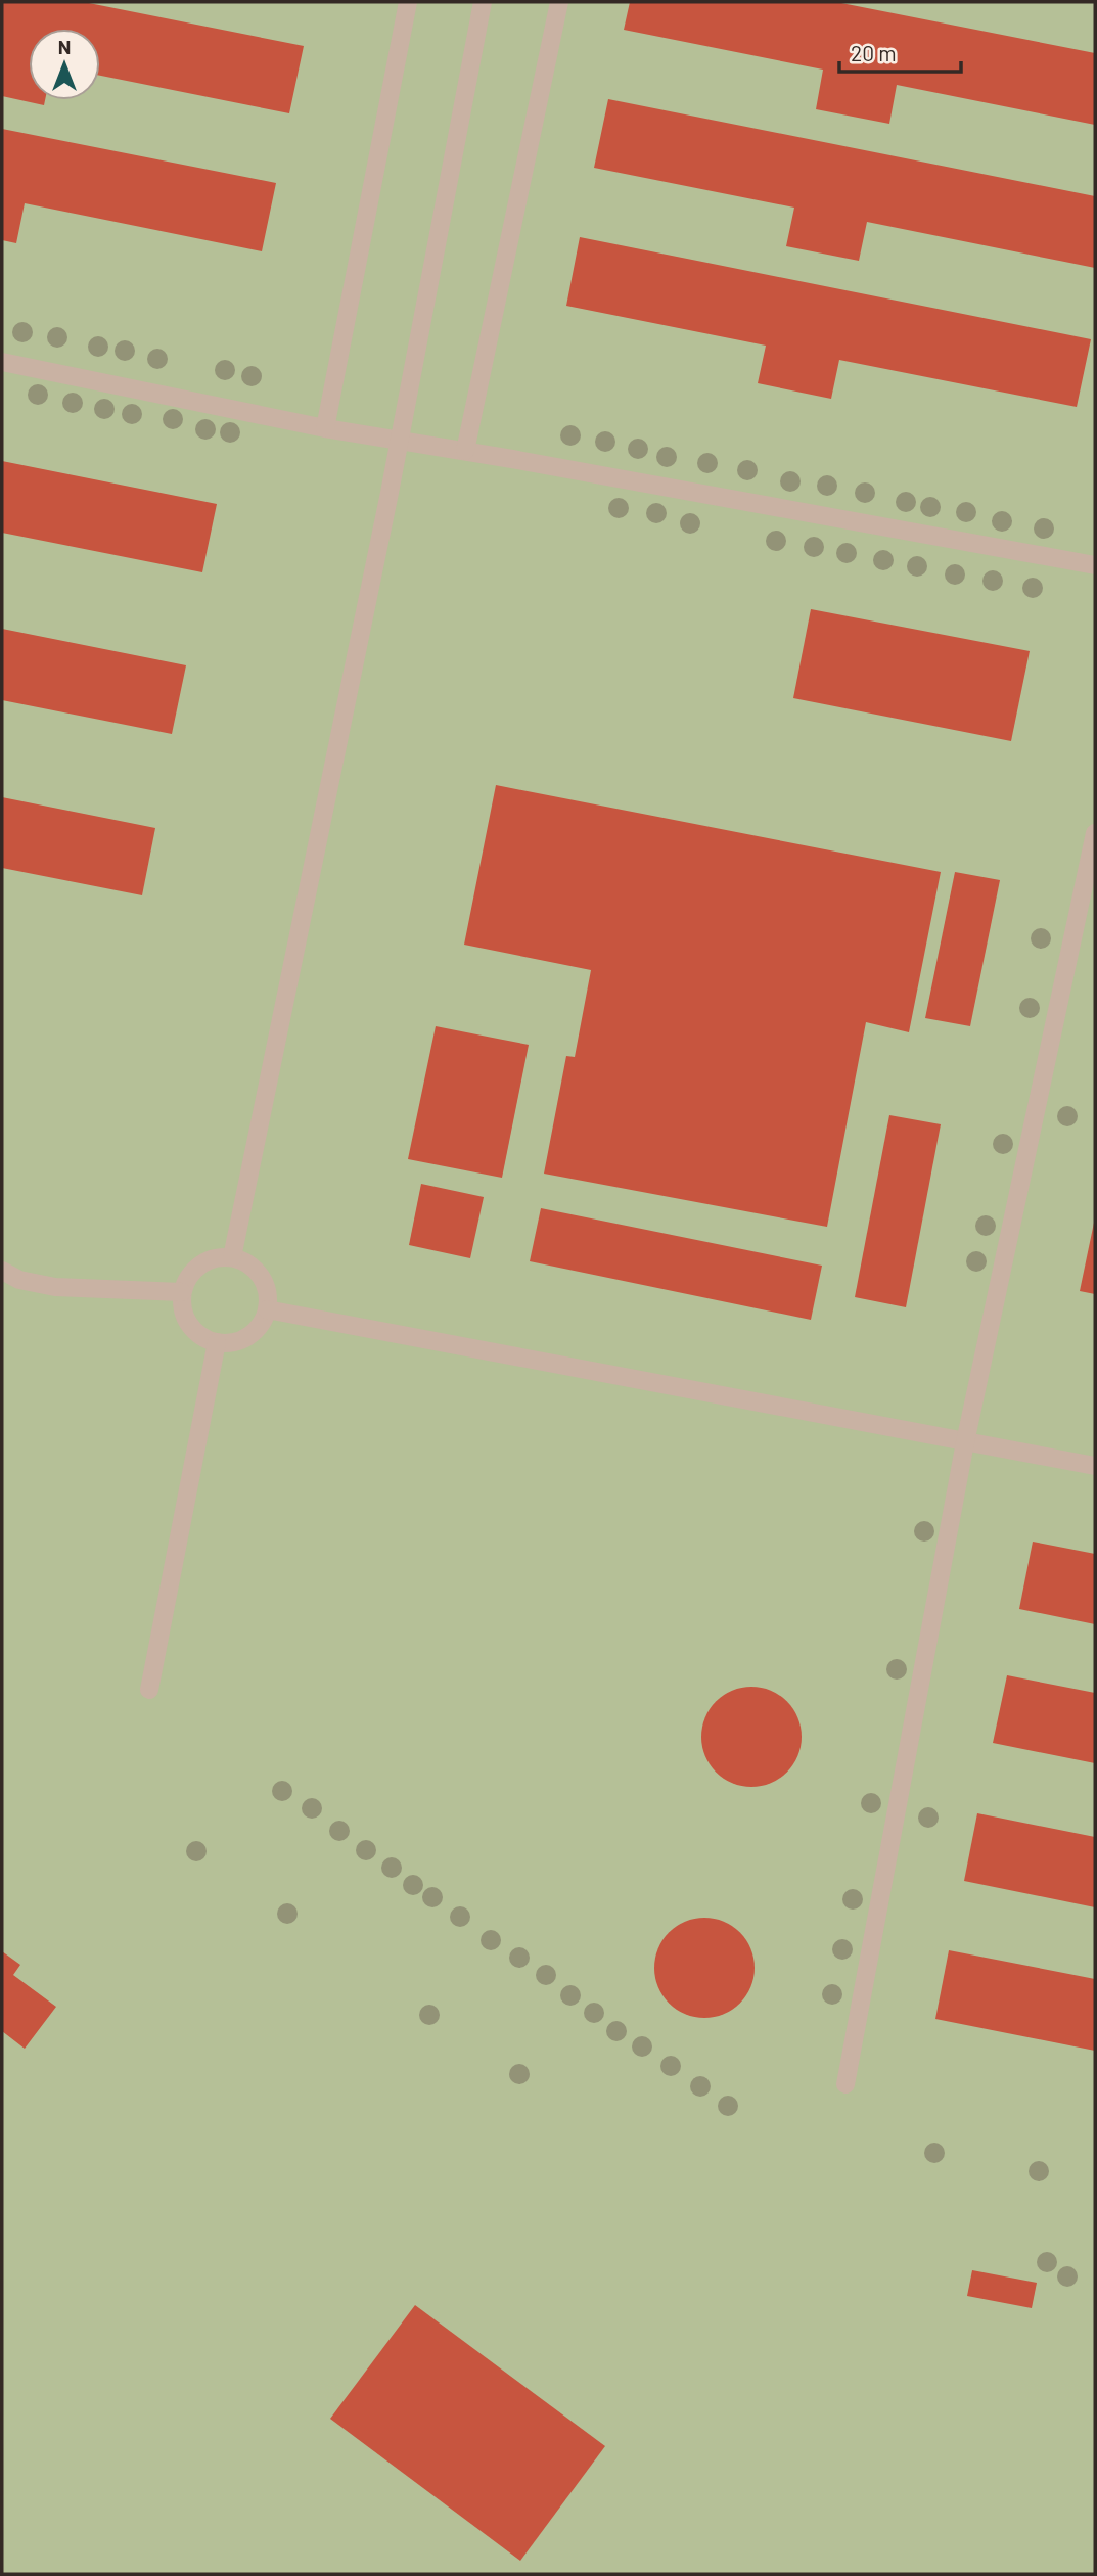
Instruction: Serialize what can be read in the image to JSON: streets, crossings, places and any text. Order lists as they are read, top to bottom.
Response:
{
  "scale_bar": "20 m",
  "north": "top"
}
